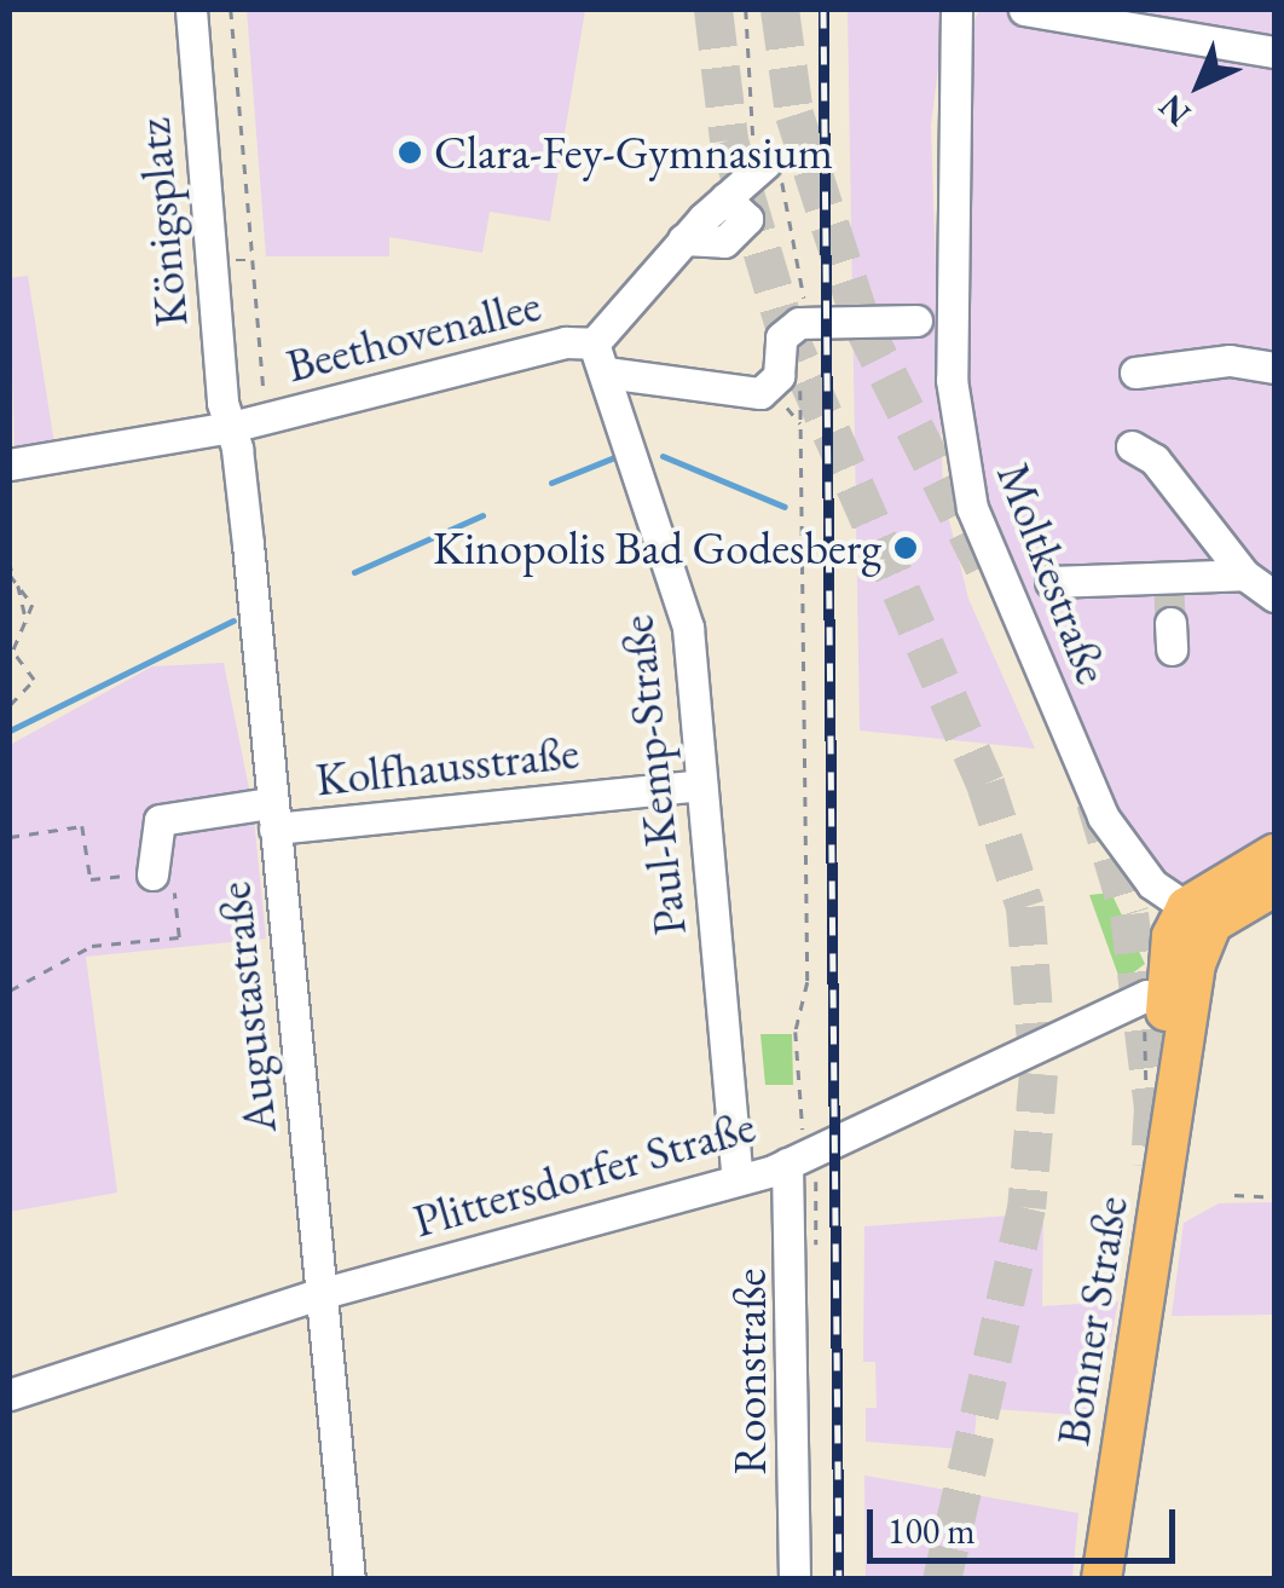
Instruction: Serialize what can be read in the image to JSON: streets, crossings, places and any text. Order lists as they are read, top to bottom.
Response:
{
  "streets": {
    "main road": ["Bonner Straße"],
    "street": [
      "Königsplatz",
      "Beethovenallee",
      "Moltkestraße",
      "Kolfhausstraße",
      "Paul-Kemp-Straße",
      "Augustastraße",
      "Plittersdorfer Straße",
      "Roonstraße"
    ]
  },
  "crossings": [
    ["Königsplatz", "Beethovenallee"],
    ["Königsplatz", "Augustastraße"],
    ["Beethovenallee", "Paul-Kemp-Straße"],
    ["Beethovenallee", "Augustastraße"],
    ["Moltkestraße", "Bonner Straße"],
    ["Kolfhausstraße", "Paul-Kemp-Straße"],
    ["Kolfhausstraße", "Augustastraße"],
    ["Paul-Kemp-Straße", "Plittersdorfer Straße"],
    ["Augustastraße", "Plittersdorfer Straße"],
    ["Plittersdorfer Straße", "Bonner Straße"],
    ["Plittersdorfer Straße", "Roonstraße"]
  ],
  "places": ["Clara-Fey-Gymnasium", "Kinopolis Bad Godesberg"],
  "scale_bar": "100 m",
  "north": "bottom left"
}
